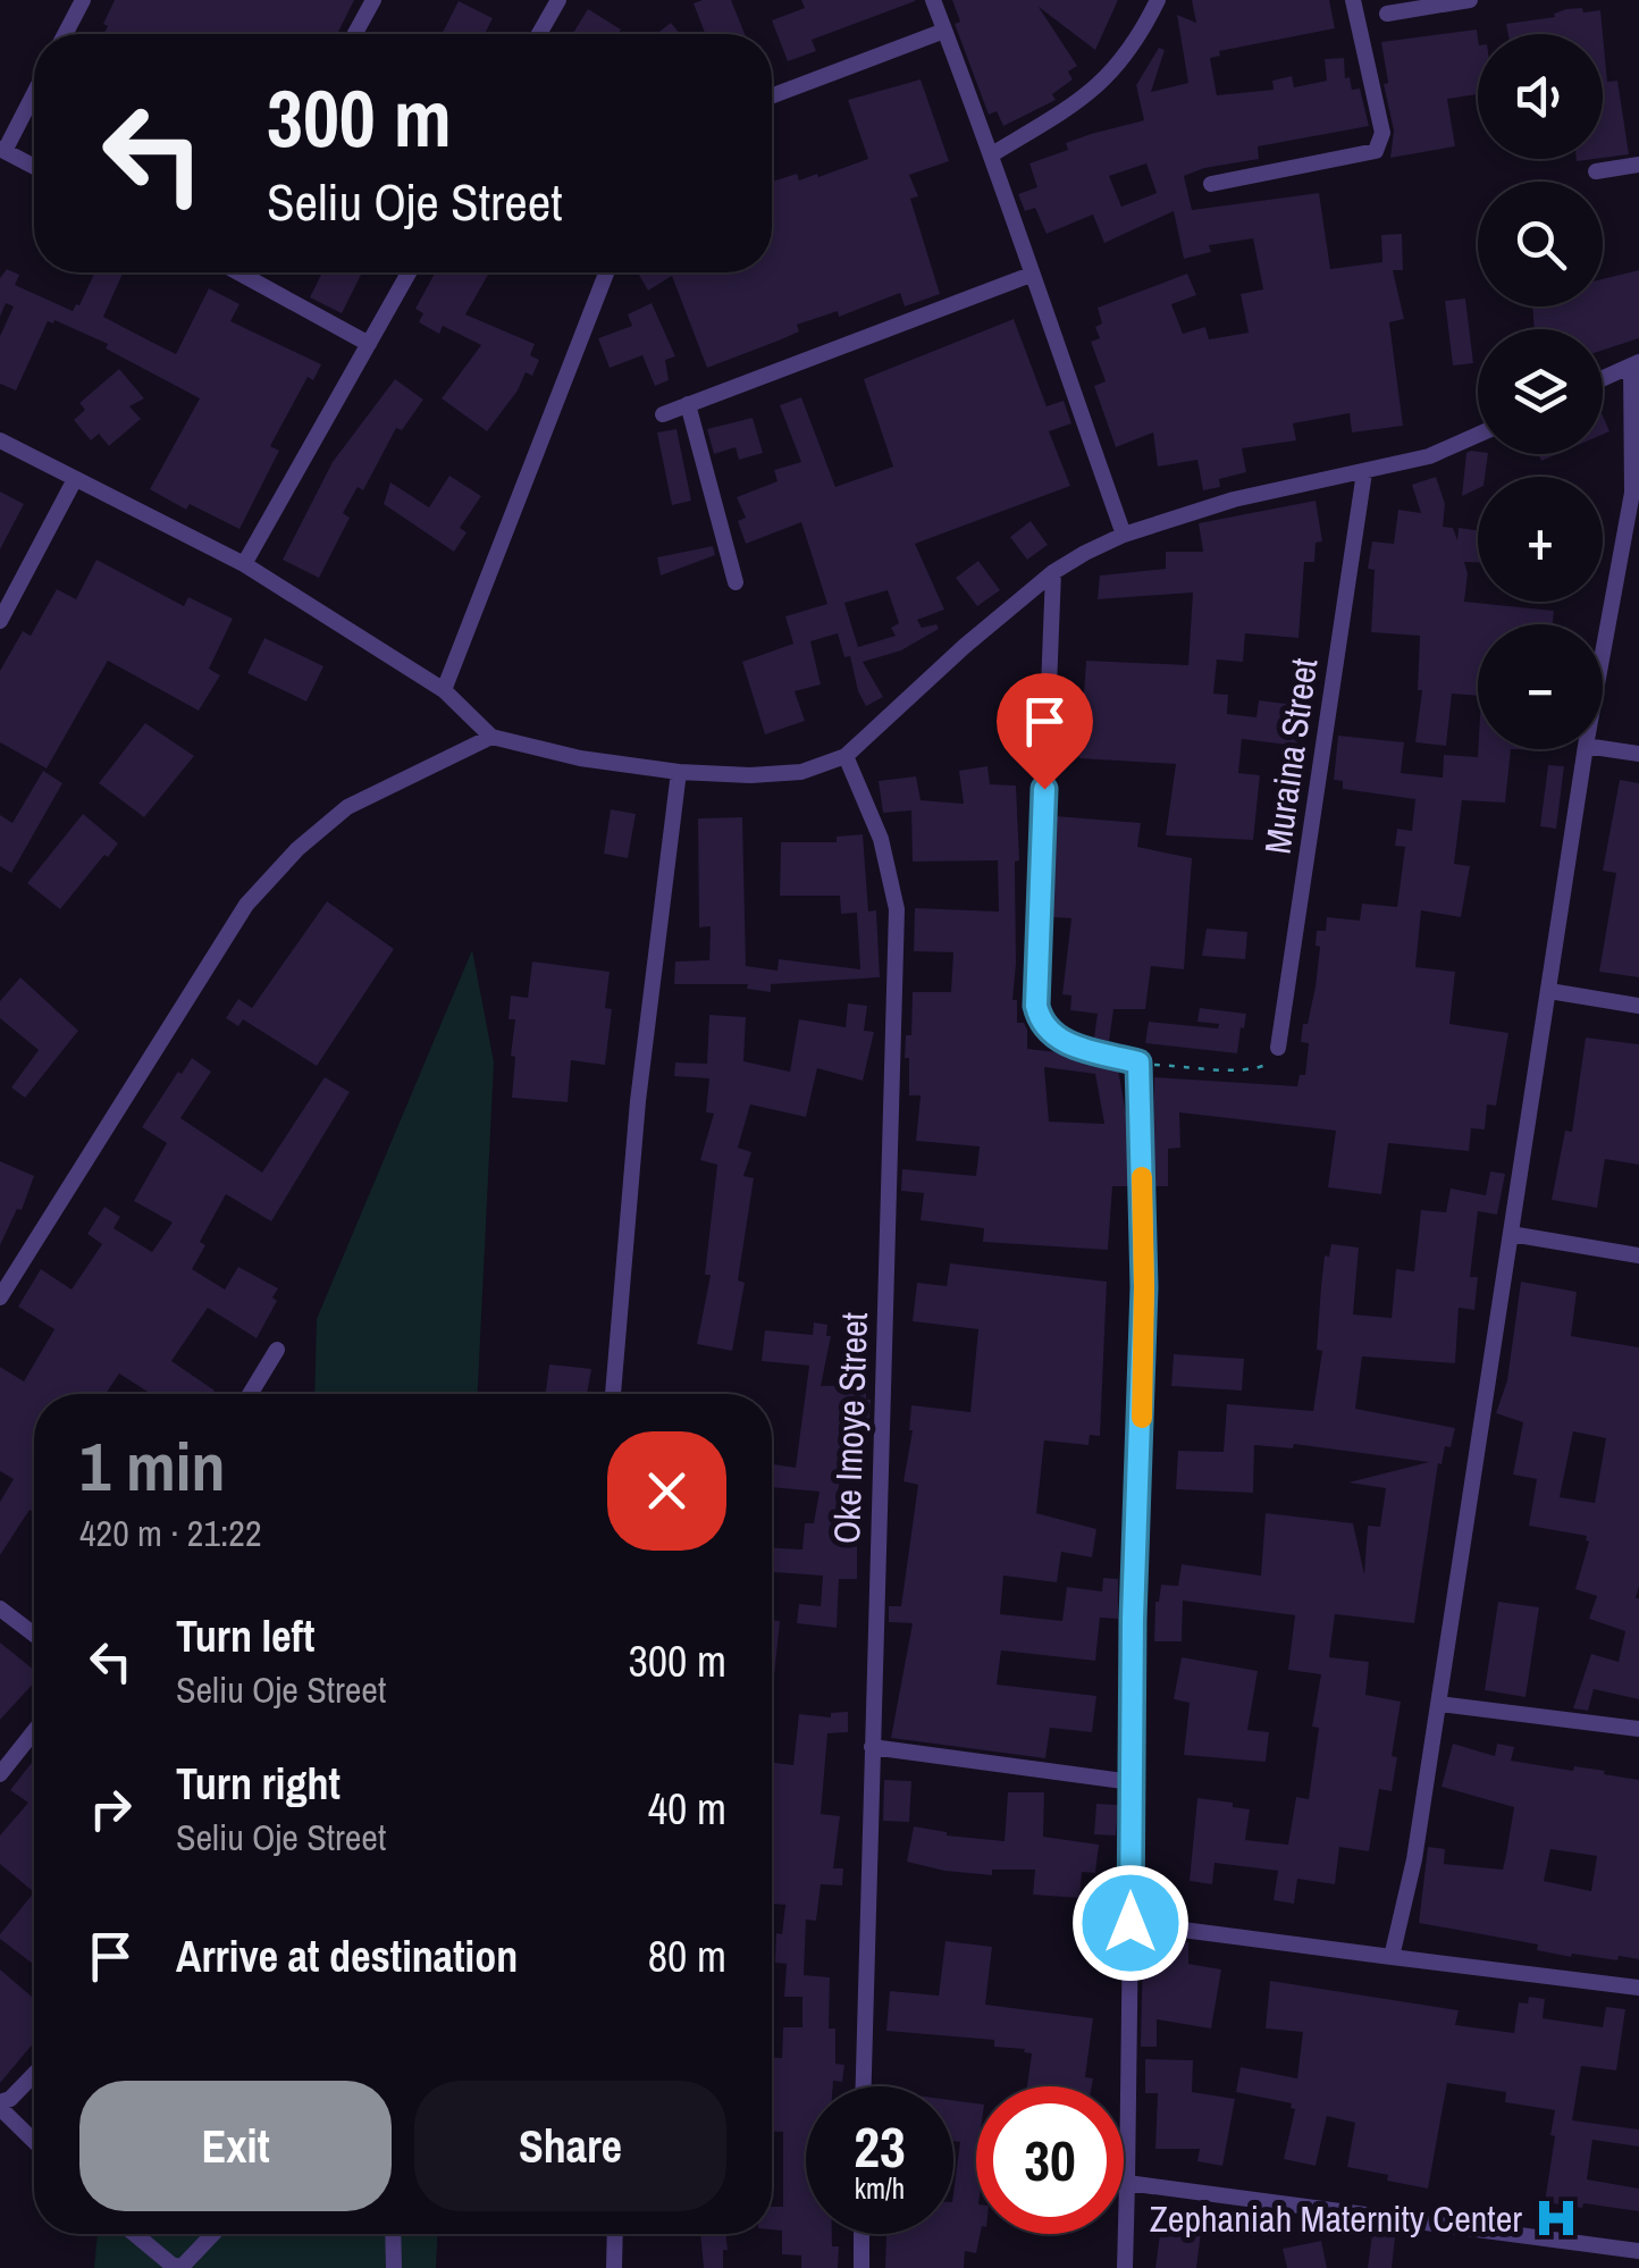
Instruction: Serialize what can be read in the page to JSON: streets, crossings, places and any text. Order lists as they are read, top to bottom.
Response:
{
  "streets": {
    "street": ["Muraina Street", "Oke Imoye Street"]
  },
  "places": {
    "hospital": ["Zephaniah Maternity Center"]
  },
  "page": {
    "map_buttons": ["+", "−"],
    "turn": ["300 m", "Seliu Oje Street"],
    "heading": ["1 min", "420 m · 21:22"],
    "list": [
      {
        "name": "Turn left",
        "note": "Seliu Oje Street",
        "value": "300 m"
      },
      {
        "name": "Turn right",
        "note": "Seliu Oje Street",
        "value": "40 m"
      },
      {
        "name": "Arrive at destination",
        "value": "80 m"
      }
    ],
    "buttons": ["Exit", "Share"],
    "speed": "23 km/h",
    "limit": "30"
  }
}
